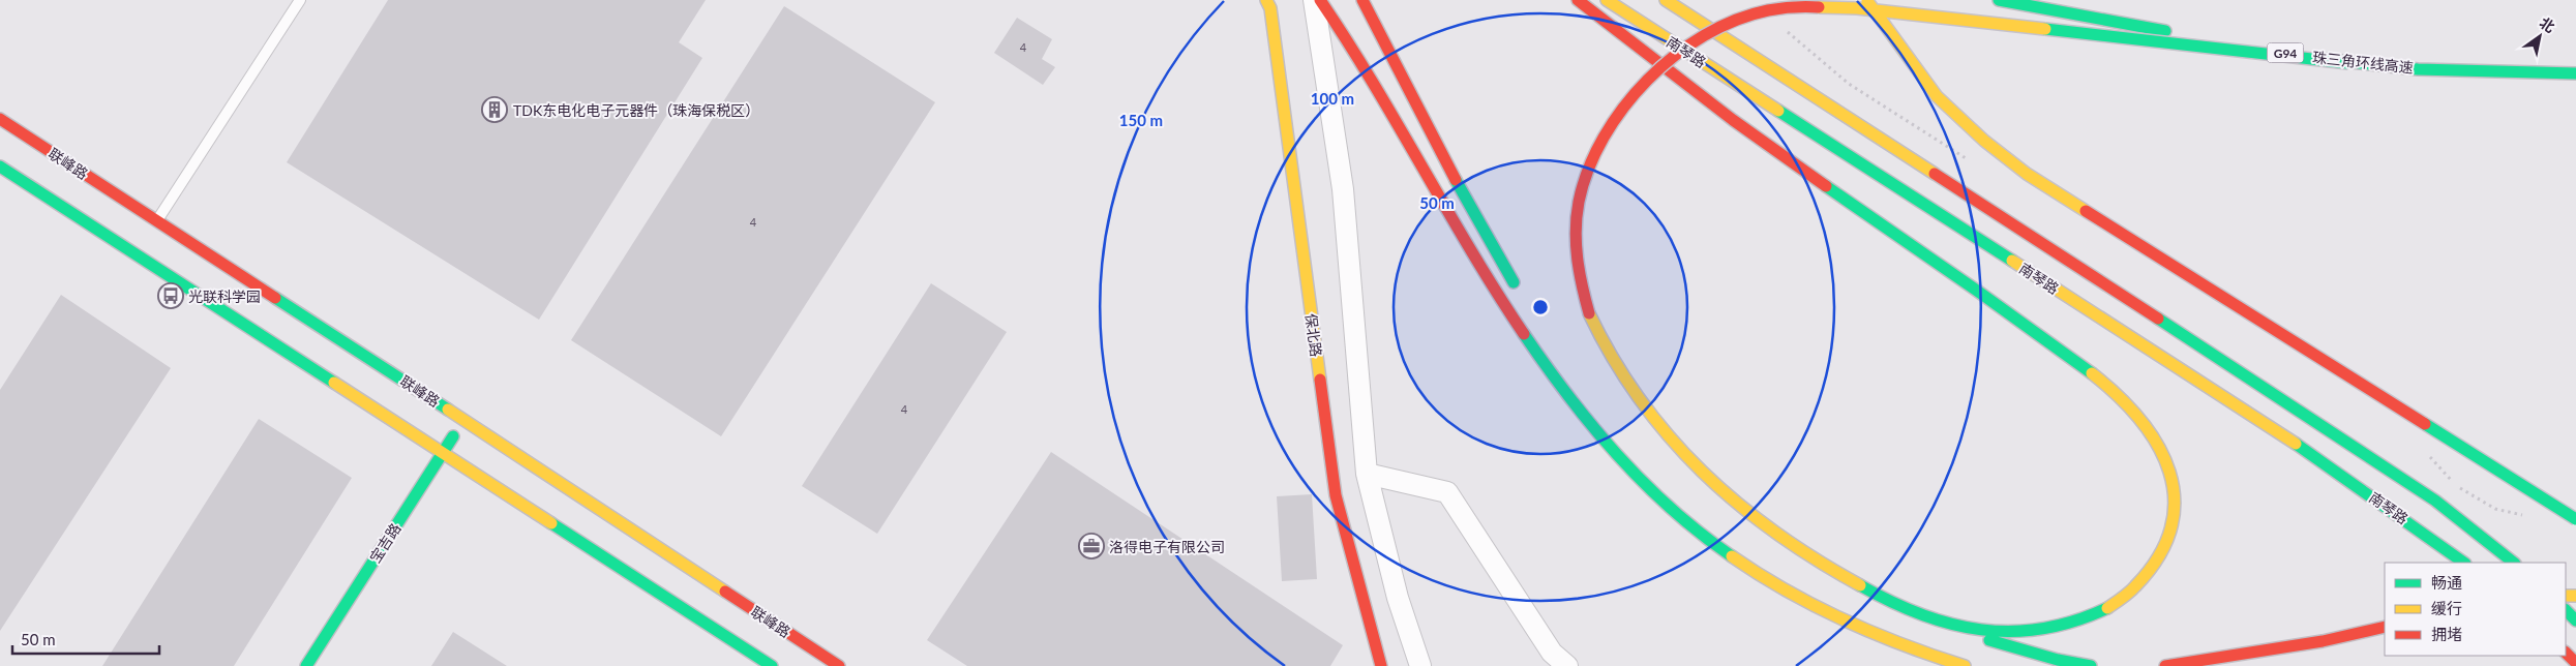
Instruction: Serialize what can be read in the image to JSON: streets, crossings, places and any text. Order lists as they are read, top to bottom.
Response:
{
  "streets": {
    "main road": [
      "南琴路",
      "G94",
      "珠三角环线高速",
      "联峰路",
      "保北路",
      "宝吉路"
    ]
  },
  "crossings": [
    ["联峰路", "宝吉路"]
  ],
  "places": {
    "building": ["TDK东电化电子元器件（珠海保税区）"],
    "bus stop": ["光联科学园"],
    "office": ["洛得电子有限公司"]
  },
  "house_numbers": ["4", "4", "4"],
  "legend": ["畅通", "缓行", "拥堵"],
  "scale_bar": "50 m",
  "north": "top right",
  "rings": ["100 m", "150 m", "50 m"]
}
